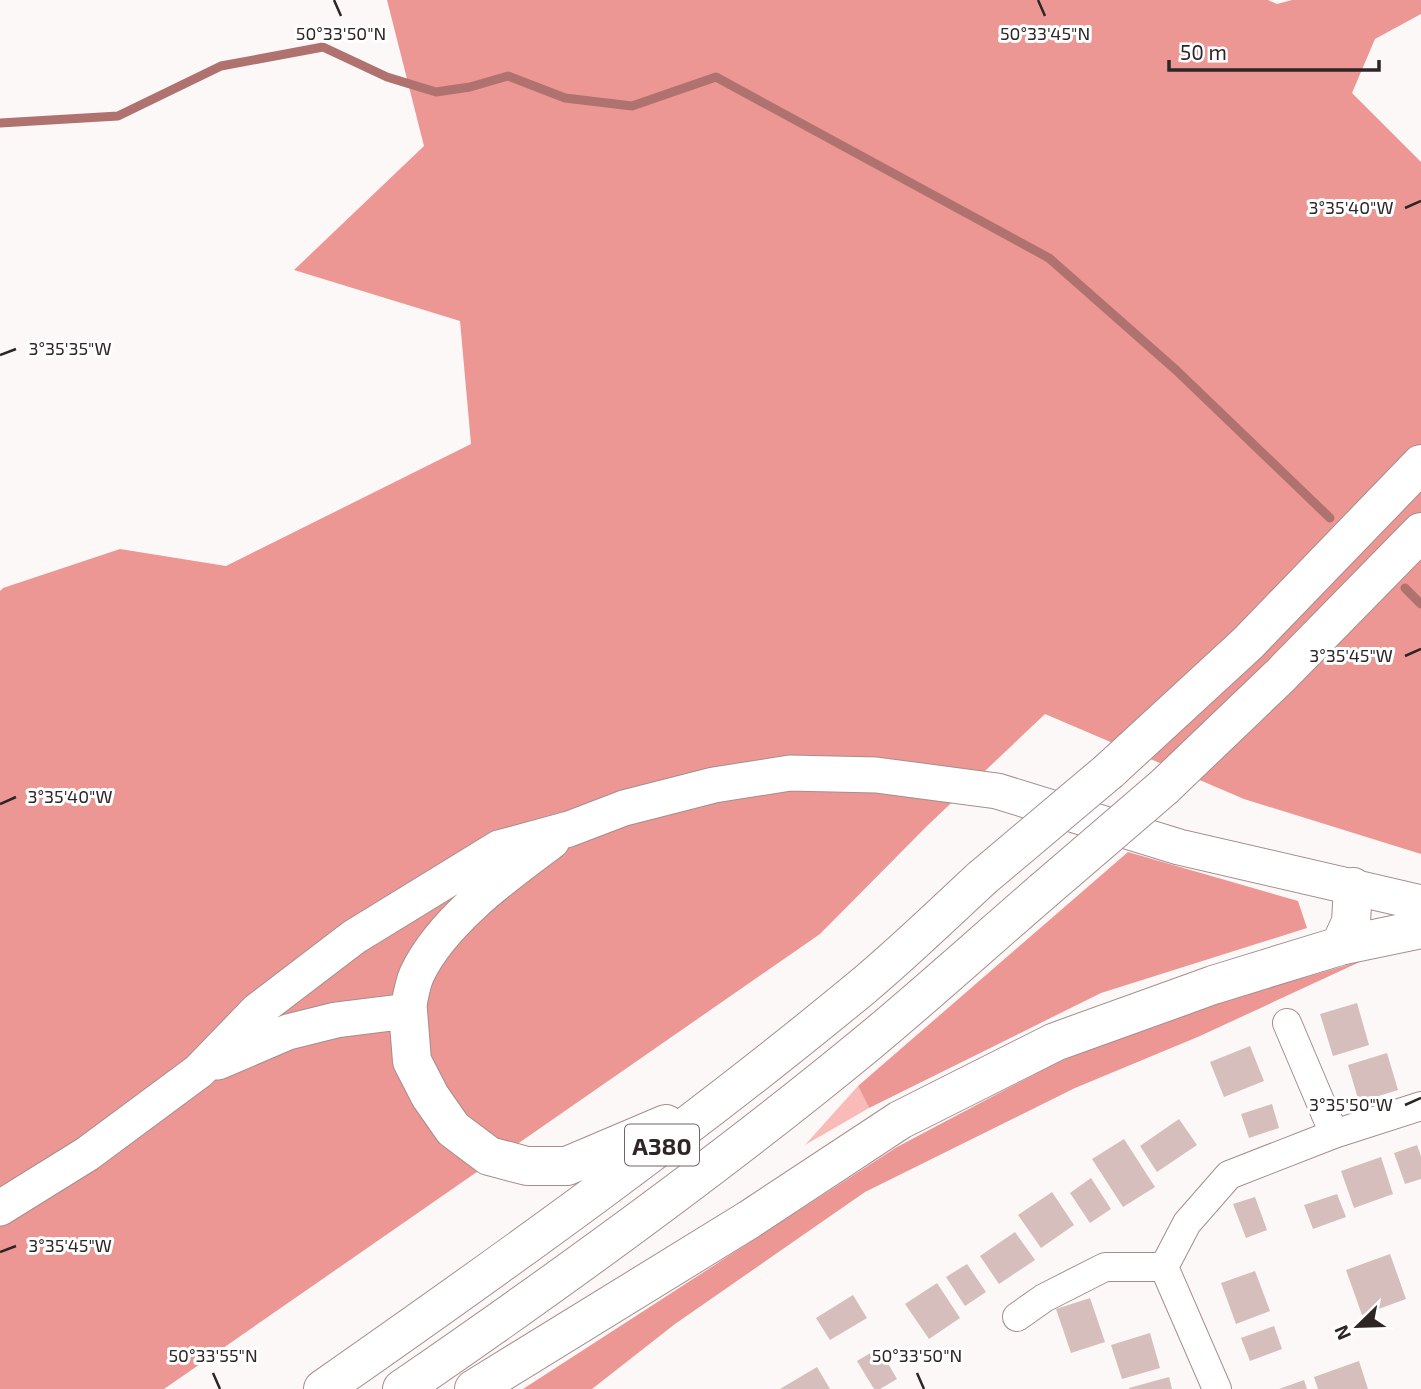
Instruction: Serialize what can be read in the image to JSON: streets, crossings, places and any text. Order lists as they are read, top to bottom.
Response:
{
  "streets": {
    "highway": ["A380"]
  },
  "scale_bar": "50 m",
  "north": "bottom left",
  "coordinates": [
    "50°33'50\"N",
    "50°33'45\"N",
    "3°35'40\"W",
    "3°35'35\"W",
    "3°35'45\"W",
    "3°35'50\"W",
    "50°33'55\"N"
  ]
}
